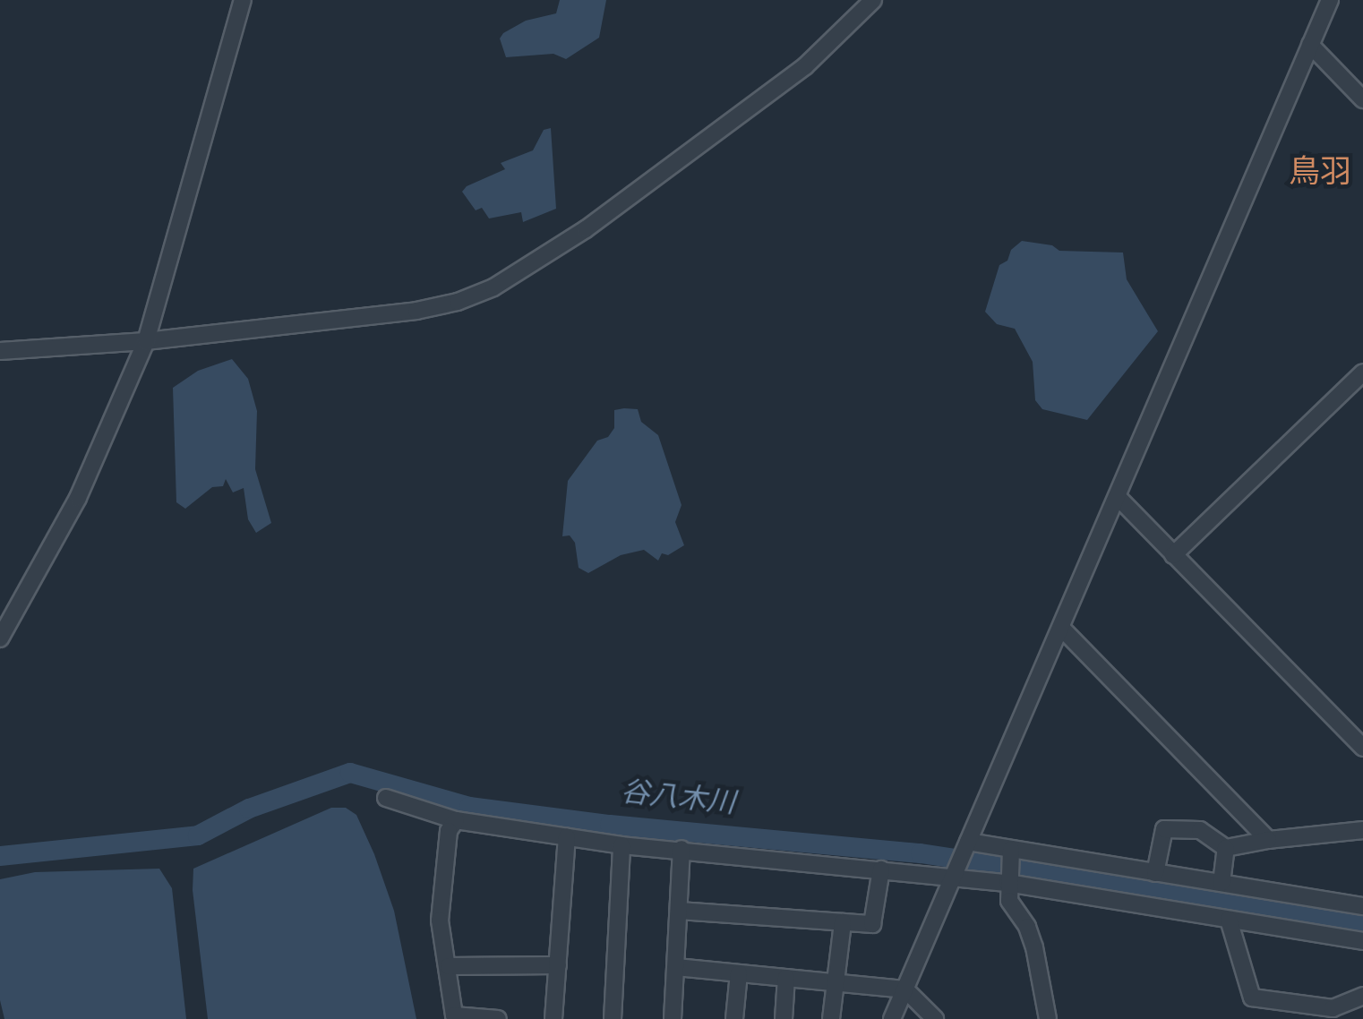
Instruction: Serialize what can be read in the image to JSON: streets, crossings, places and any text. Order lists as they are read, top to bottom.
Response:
{
  "districts": ["鳥羽"],
  "water": ["谷八木川"]
}
